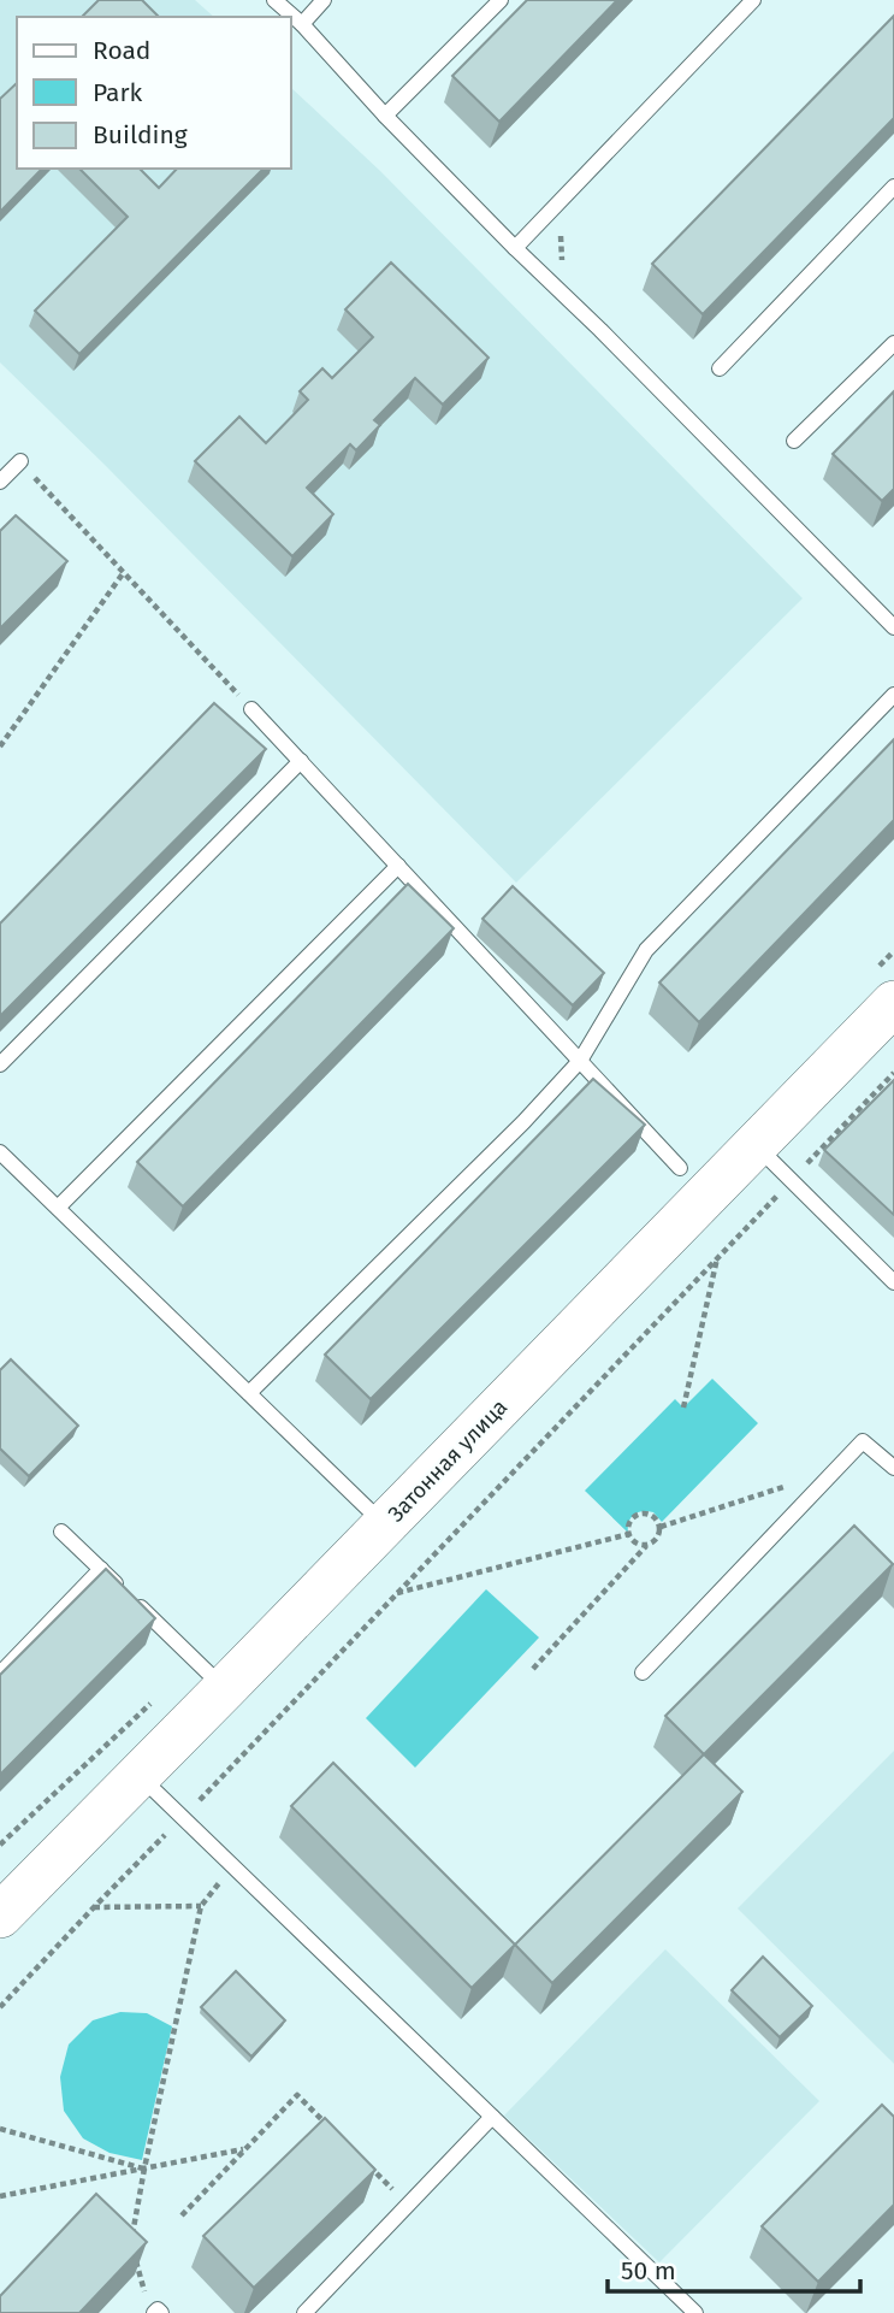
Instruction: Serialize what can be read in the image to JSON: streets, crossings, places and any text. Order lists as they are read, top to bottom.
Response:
{
  "streets": {
    "street": ["Затонная улица"]
  },
  "legend": ["Road", "Park", "Building"],
  "scale_bar": "50 m"
}
